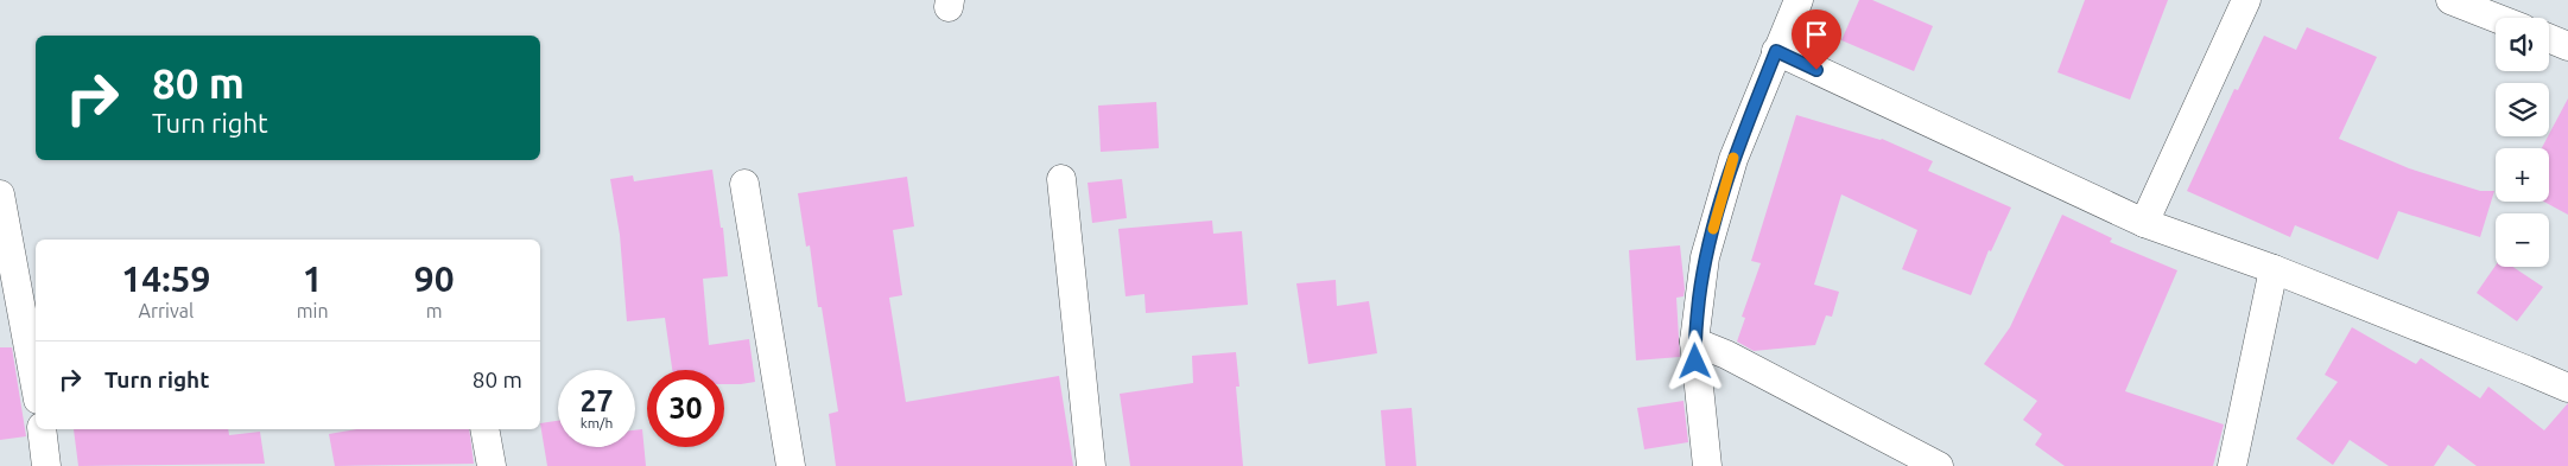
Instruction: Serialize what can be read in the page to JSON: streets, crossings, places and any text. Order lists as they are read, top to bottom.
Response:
{
  "page": {
    "map_buttons": ["+", "−"],
    "turn": ["80 m", "Turn right"],
    "eta": [
      "14:59",
      "Arrival",
      "1",
      "min",
      "90",
      "m"
    ],
    "list": [
      {
        "name": "Turn right",
        "value": "80 m"
      }
    ],
    "speed": "27 km/h",
    "limit": "30"
  }
}
